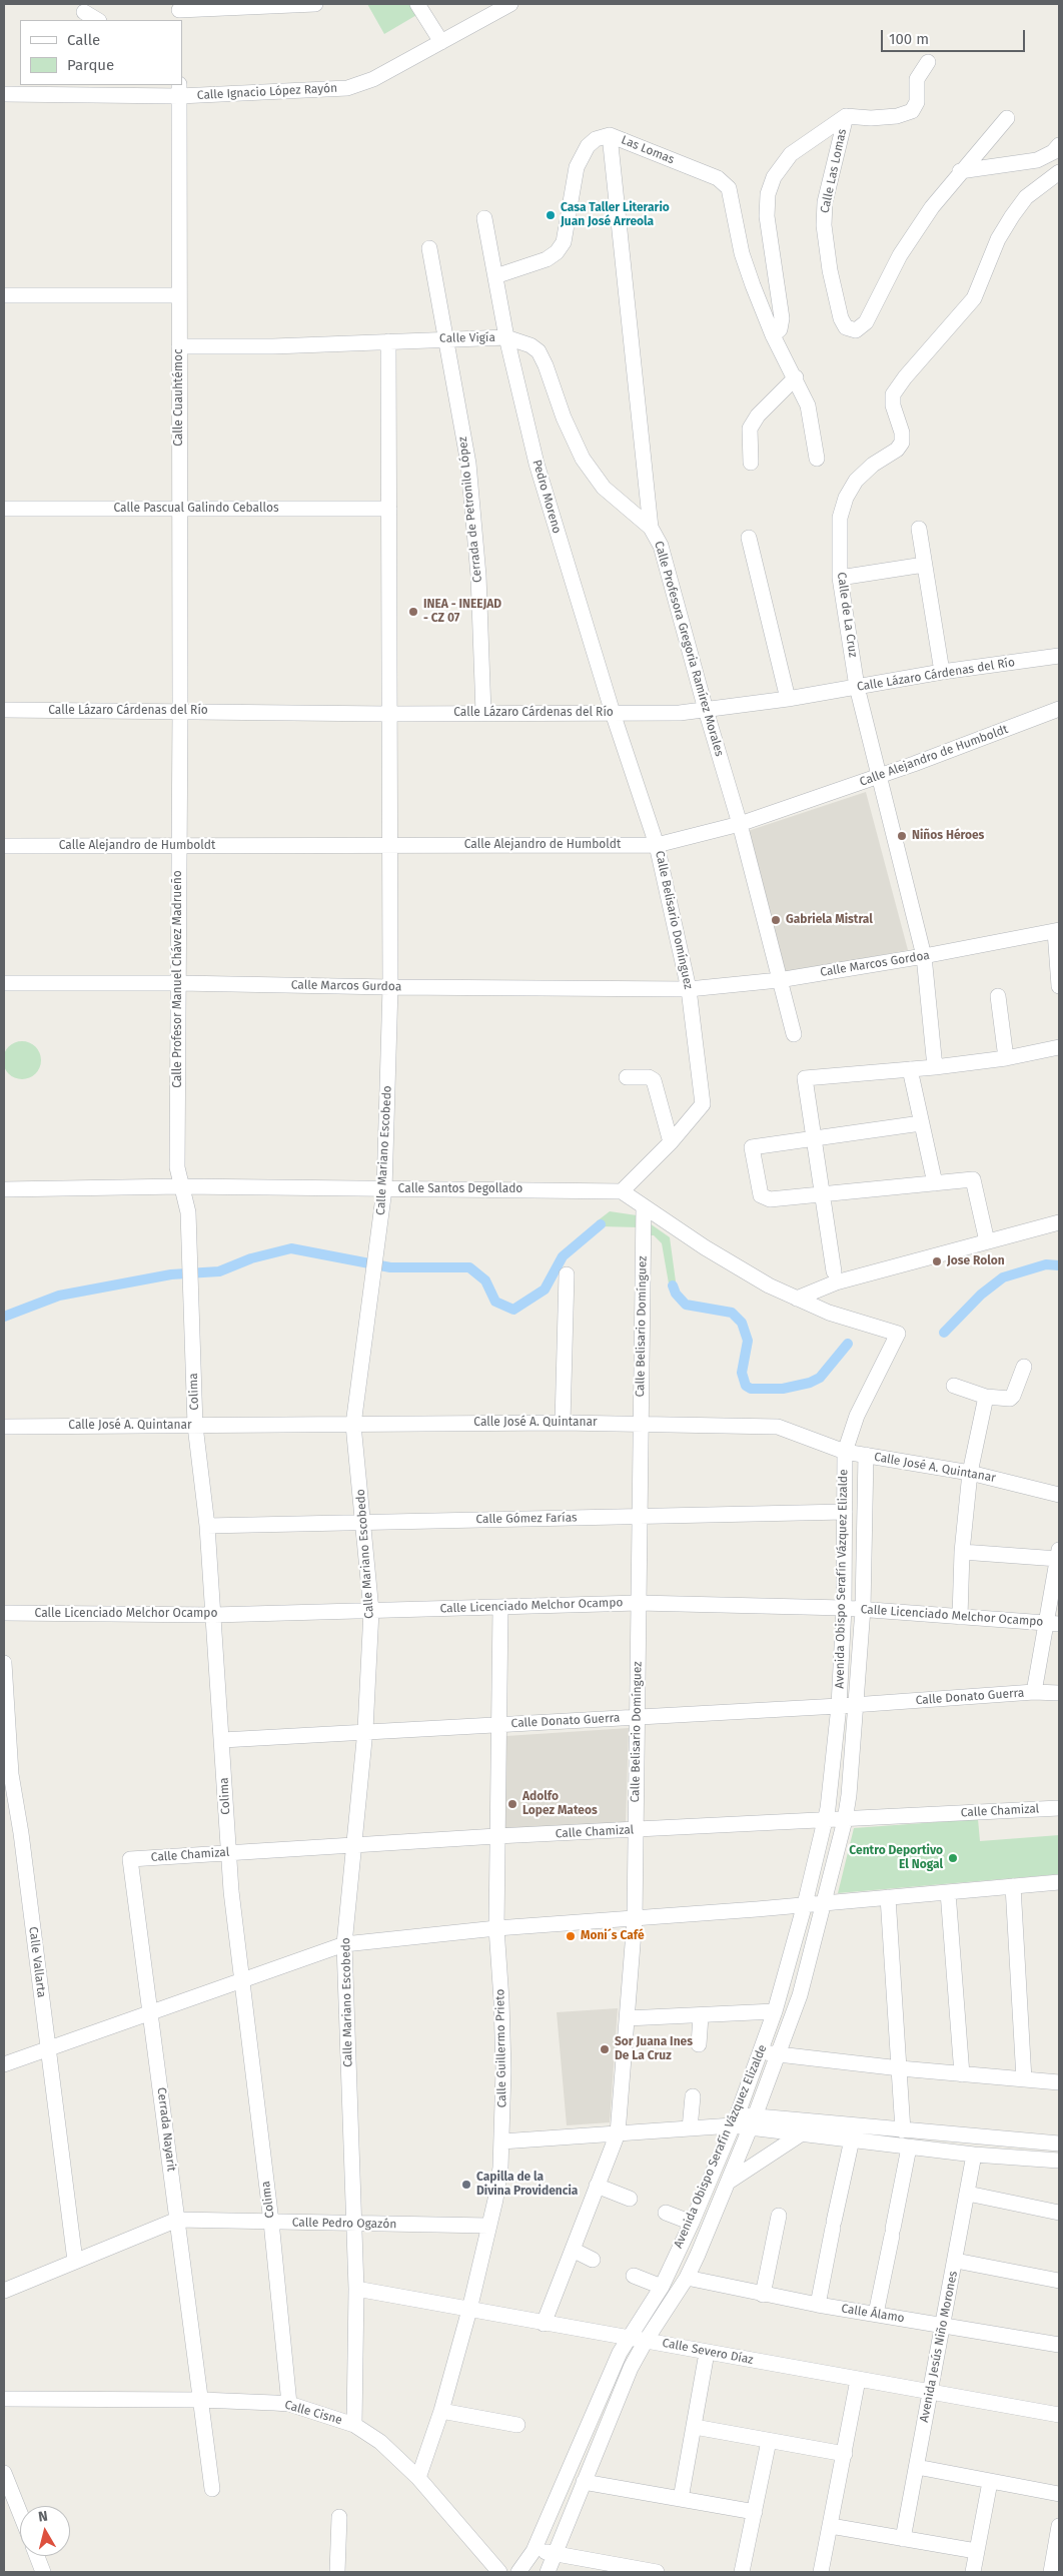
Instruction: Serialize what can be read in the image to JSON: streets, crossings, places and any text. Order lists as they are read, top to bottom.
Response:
{
  "streets": {
    "street": [
      "Calle Ignacio López Rayón",
      "Las Lomas",
      "Calle Las Lomas",
      "Calle Vigía",
      "Calle Cuauhtémoc",
      "Pedro Moreno",
      "Calle Pascual Galindo Ceballos",
      "Cerrada de Petronilo López",
      "Calle de La Cruz",
      "Calle Profesora Gregoria Ramírez Morales",
      "Calle Lázaro Cárdenas del Río",
      "Calle Alejandro de Humboldt",
      "Calle Belisario Domínguez",
      "Calle Marcos Gordoa",
      "Calle Profesor Manuel Chávez Madrueño",
      "Calle Marcos Gurdoa",
      "Calle Mariano Escobedo",
      "Calle Santos Degollado",
      "Colima",
      "Calle José A. Quintanar",
      "Calle Gómez Farías",
      "Avenida Obispo Serafín Vázquez Elizalde",
      "Calle Licenciado Melchor Ocampo",
      "Calle Donato Guerra",
      "Calle Chamizal",
      "Calle Vallarta",
      "Calle Guillermo Prieto",
      "Cerrada Nayarit",
      "Calle Pedro Ogazón",
      "Calle Álamo",
      "Avenida Jesús Niño Morones",
      "Calle Severo Díaz",
      "Calle Cisne"
    ]
  },
  "crossings": [
    ["Calle Ignacio López Rayón", "Calle Cuauhtémoc"],
    ["Las Lomas", "Calle Las Lomas"],
    ["Las Lomas", "Pedro Moreno"],
    ["Las Lomas", "Calle Profesora Gregoria Ramírez Morales"],
    ["Calle Vigía", "Calle Cuauhtémoc"],
    ["Calle Vigía", "Pedro Moreno"],
    ["Calle Vigía", "Cerrada de Petronilo López"],
    ["Calle Vigía", "Calle Profesora Gregoria Ramírez Morales"],
    ["Calle Vigía", "Calle Mariano Escobedo"],
    ["Calle Cuauhtémoc", "Calle Pascual Galindo Ceballos"],
    ["Calle Cuauhtémoc", "Calle Lázaro Cárdenas del Río"],
    ["Calle Cuauhtémoc", "Calle Profesor Manuel Chávez Madrueño"],
    ["Pedro Moreno", "Calle Lázaro Cárdenas del Río"],
    ["Pedro Moreno", "Calle Belisario Domínguez"],
    ["Calle Pascual Galindo Ceballos", "Calle Mariano Escobedo"],
    ["Cerrada de Petronilo López", "Calle Lázaro Cárdenas del Río"],
    ["Calle de La Cruz", "Calle Lázaro Cárdenas del Río"],
    ["Calle de La Cruz", "Calle Alejandro de Humboldt"],
    ["Calle de La Cruz", "Calle Marcos Gordoa"],
    ["Calle Profesora Gregoria Ramírez Morales", "Calle Lázaro Cárdenas del Río"],
    ["Calle Profesora Gregoria Ramírez Morales", "Calle Alejandro de Humboldt"],
    ["Calle Profesora Gregoria Ramírez Morales", "Calle Marcos Gordoa"],
    ["Calle Lázaro Cárdenas del Río", "Calle Belisario Domínguez"],
    ["Calle Lázaro Cárdenas del Río", "Calle Profesor Manuel Chávez Madrueño"],
    ["Calle Lázaro Cárdenas del Río", "Calle Mariano Escobedo"],
    ["Calle Alejandro de Humboldt", "Calle Belisario Domínguez"],
    ["Calle Alejandro de Humboldt", "Calle Profesor Manuel Chávez Madrueño"],
    ["Calle Alejandro de Humboldt", "Calle Mariano Escobedo"],
    ["Calle Belisario Domínguez", "Calle Marcos Gordoa"],
    ["Calle Belisario Domínguez", "Calle Marcos Gurdoa"],
    ["Calle Belisario Domínguez", "Calle Santos Degollado"],
    ["Calle Belisario Domínguez", "Calle José A. Quintanar"],
    ["Calle Belisario Domínguez", "Calle Gómez Farías"],
    ["Calle Belisario Domínguez", "Calle Licenciado Melchor Ocampo"],
    ["Calle Belisario Domínguez", "Calle Donato Guerra"],
    ["Calle Belisario Domínguez", "Calle Chamizal"],
    ["Calle Belisario Domínguez", "Calle Severo Díaz"],
    ["Calle Marcos Gordoa", "Calle Marcos Gurdoa"],
    ["Calle Profesor Manuel Chávez Madrueño", "Calle Marcos Gurdoa"],
    ["Calle Profesor Manuel Chávez Madrueño", "Calle Santos Degollado"],
    ["Calle Profesor Manuel Chávez Madrueño", "Colima"],
    ["Calle Marcos Gurdoa", "Calle Mariano Escobedo"],
    ["Calle Mariano Escobedo", "Calle Santos Degollado"],
    ["Calle Mariano Escobedo", "Calle José A. Quintanar"],
    ["Calle Mariano Escobedo", "Calle Gómez Farías"],
    ["Calle Mariano Escobedo", "Calle Licenciado Melchor Ocampo"],
    ["Calle Mariano Escobedo", "Calle Donato Guerra"],
    ["Calle Mariano Escobedo", "Calle Chamizal"],
    ["Calle Mariano Escobedo", "Calle Pedro Ogazón"],
    ["Calle Mariano Escobedo", "Calle Severo Díaz"],
    ["Calle Mariano Escobedo", "Calle Cisne"],
    ["Calle Santos Degollado", "Colima"],
    ["Colima", "Calle José A. Quintanar"],
    ["Colima", "Calle Gómez Farías"],
    ["Colima", "Calle Licenciado Melchor Ocampo"],
    ["Colima", "Calle Donato Guerra"],
    ["Colima", "Calle Chamizal"],
    ["Colima", "Calle Pedro Ogazón"],
    ["Colima", "Calle Cisne"],
    ["Calle José A. Quintanar", "Avenida Obispo Serafín Vázquez Elizalde"],
    ["Calle Gómez Farías", "Avenida Obispo Serafín Vázquez Elizalde"],
    ["Avenida Obispo Serafín Vázquez Elizalde", "Calle Licenciado Melchor Ocampo"],
    ["Avenida Obispo Serafín Vázquez Elizalde", "Calle Donato Guerra"],
    ["Avenida Obispo Serafín Vázquez Elizalde", "Calle Chamizal"],
    ["Avenida Obispo Serafín Vázquez Elizalde", "Calle Álamo"],
    ["Avenida Obispo Serafín Vázquez Elizalde", "Calle Severo Díaz"],
    ["Calle Licenciado Melchor Ocampo", "Calle Guillermo Prieto"],
    ["Calle Donato Guerra", "Calle Guillermo Prieto"],
    ["Calle Chamizal", "Calle Guillermo Prieto"],
    ["Calle Chamizal", "Cerrada Nayarit"],
    ["Calle Vallarta", "Calle Pedro Ogazón"],
    ["Calle Guillermo Prieto", "Calle Pedro Ogazón"],
    ["Calle Guillermo Prieto", "Calle Severo Díaz"],
    ["Calle Guillermo Prieto", "Calle Cisne"],
    ["Cerrada Nayarit", "Calle Pedro Ogazón"],
    ["Cerrada Nayarit", "Calle Cisne"],
    ["Calle Álamo", "Avenida Jesús Niño Morones"],
    ["Avenida Jesús Niño Morones", "Calle Severo Díaz"]
  ],
  "places": [
    "Casa Taller Literario Juan José Arreola",
    "INEA - INEEJAD - CZ 07",
    "Niños Héroes",
    "Gabriela Mistral",
    "Jose Rolon",
    "Adolfo Lopez Mateos",
    "Centro Deportivo El Nogal",
    "Moni´s Café",
    "Sor Juana Ines De La Cruz",
    "Capilla de la Divina Providencia"
  ],
  "legend": ["Calle", "Parque"],
  "scale_bar": "100 m",
  "north": "top"
}
